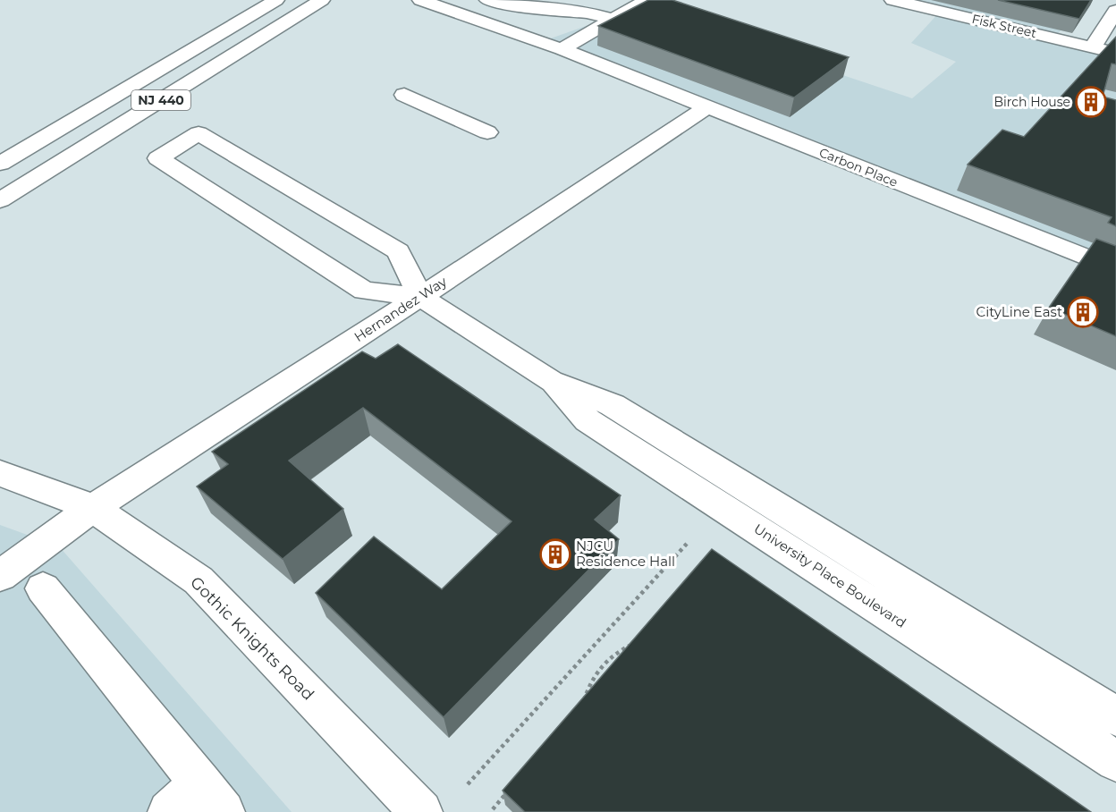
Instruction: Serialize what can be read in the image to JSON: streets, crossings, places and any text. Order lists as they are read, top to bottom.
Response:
{
  "streets": {
    "main road": [
      "Fisk Street",
      "NJ 440",
      "Carbon Place",
      "Hernandez Way",
      "University Place Boulevard",
      "Gothic Knights Road"
    ]
  },
  "crossings": [
    ["Carbon Place", "Hernandez Way"],
    ["Hernandez Way", "University Place Boulevard"],
    ["Hernandez Way", "Gothic Knights Road"]
  ],
  "places": {
    "building": ["Birch House", "CityLine East", "NJCU Residence Hall"]
  }
}
